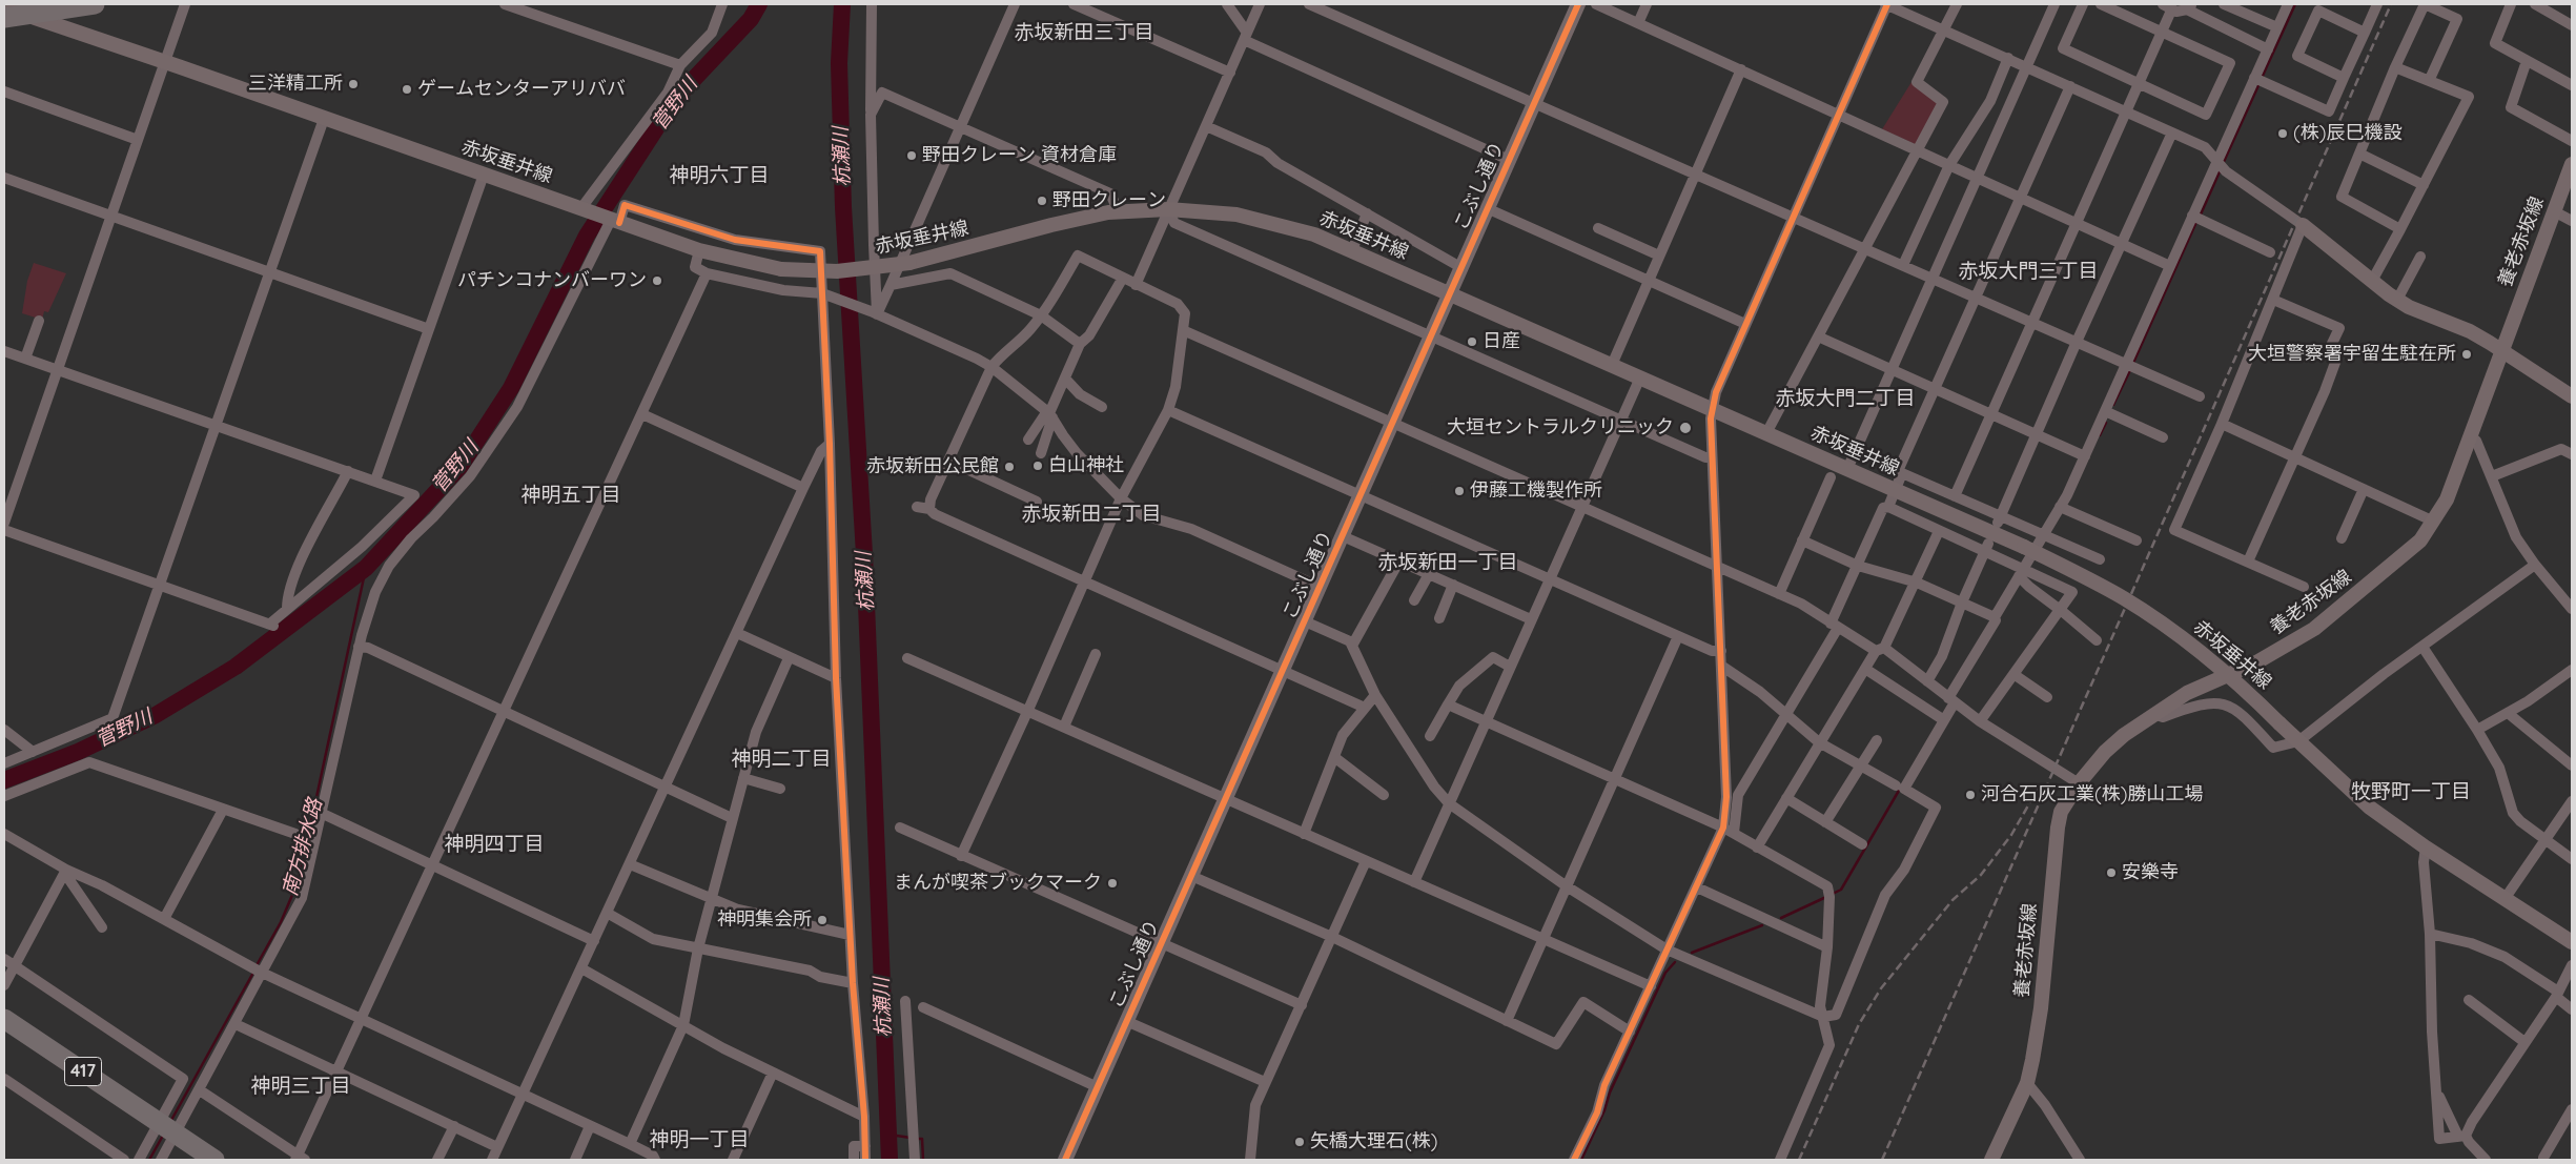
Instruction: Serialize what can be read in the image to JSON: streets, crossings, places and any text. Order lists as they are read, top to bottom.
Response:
{
  "streets": {
    "highway": ["417"],
    "main road": ["赤坂垂井線", "こぶし通り", "養老赤坂線"]
  },
  "crossings": [
    ["赤坂垂井線", "こぶし通り"]
  ],
  "districts": [
    "赤坂新田三丁目",
    "神明六丁目",
    "赤坂大門三丁目",
    "赤坂大門二丁目",
    "神明五丁目",
    "赤坂新田二丁目",
    "赤坂新田一丁目",
    "神明二丁目",
    "牧野町一丁目",
    "神明四丁目",
    "神明三丁目",
    "神明一丁目"
  ],
  "water": ["菅野川", "杭瀬川", "南方排水路"],
  "places": [
    "三洋精工所",
    "ゲームセンターアリババ",
    "(株)辰巳機設",
    "野田クレーン 資材倉庫",
    "野田クレーン",
    "パチンコナンバーワン",
    "日産",
    "大垣警察署宇留生駐在所",
    "大垣セントラルクリニック",
    "白山神社",
    "赤坂新田公民館",
    "伊藤工機製作所",
    "河合石灰工業(株)勝山工場",
    "安樂寺",
    "まんが喫茶ブックマーク",
    "神明集会所",
    "矢橋大理石(株)"
  ]
}
